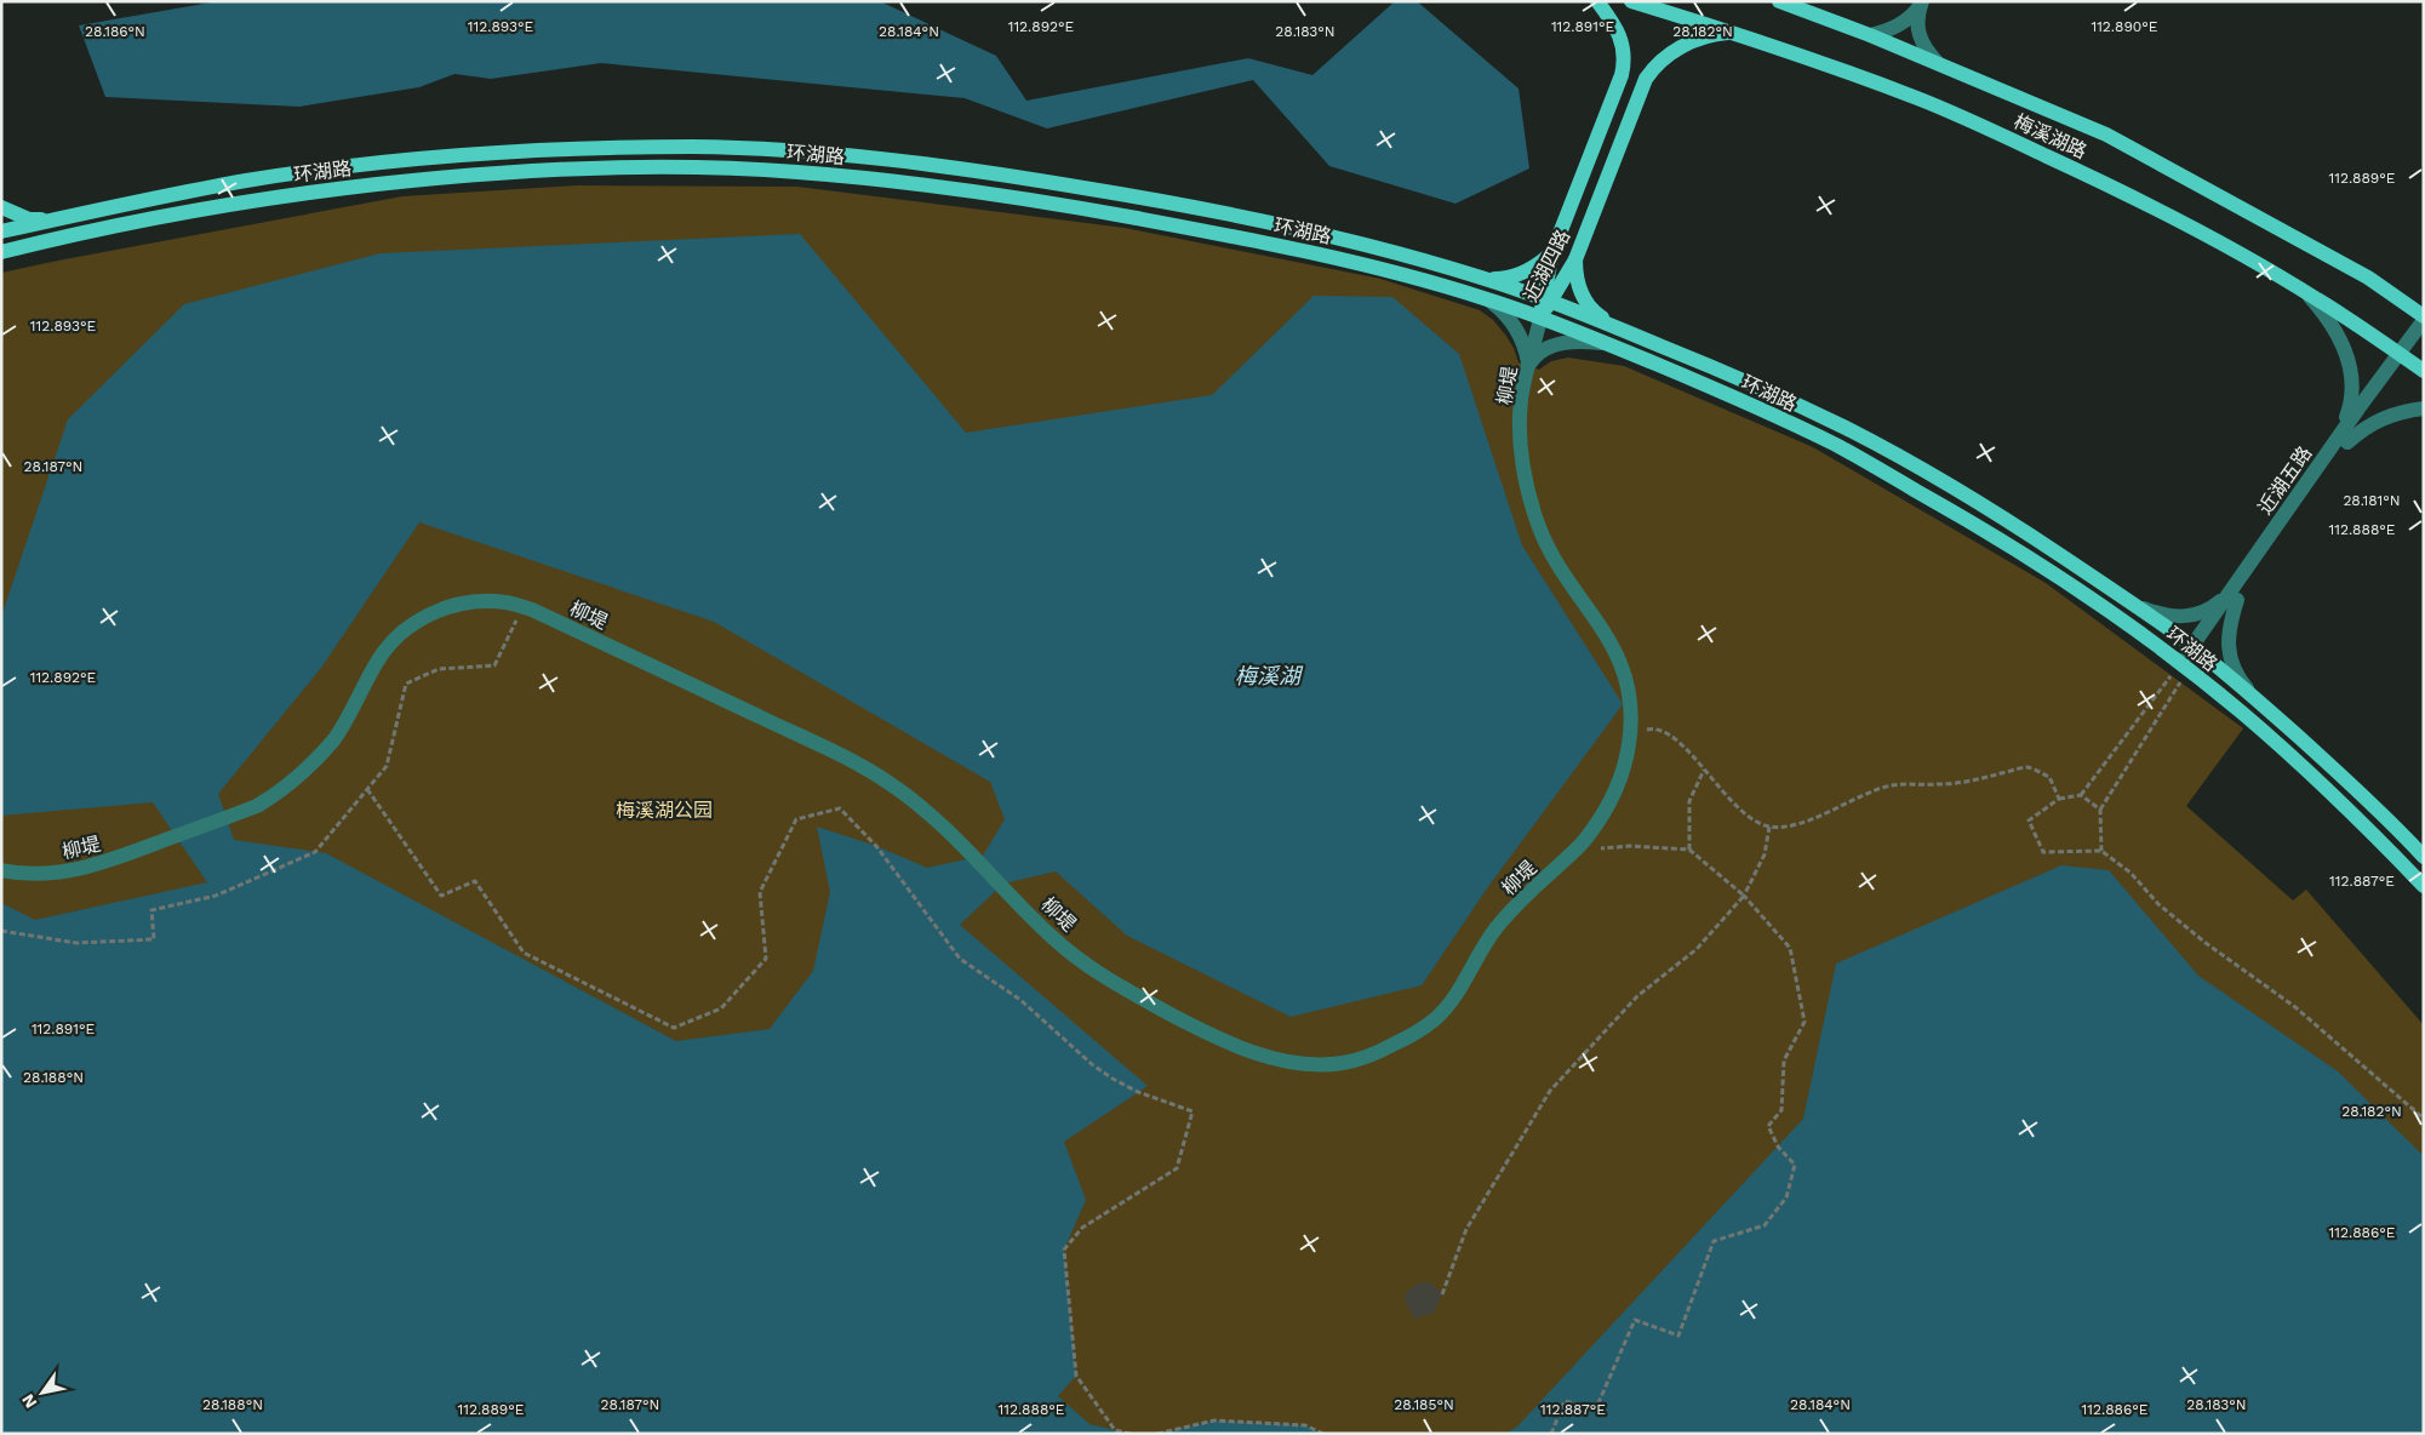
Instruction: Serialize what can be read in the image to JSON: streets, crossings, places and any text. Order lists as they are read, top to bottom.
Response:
{
  "streets": {
    "main road": ["梅溪湖路", "环湖路", "近湖四路"],
    "street": ["柳堤", "近湖五路"]
  },
  "crossings": [
    ["梅溪湖路", "近湖四路"],
    ["梅溪湖路", "近湖五路"],
    ["环湖路", "近湖四路"],
    ["环湖路", "柳堤"],
    ["环湖路", "近湖五路"],
    ["近湖四路", "柳堤"]
  ],
  "water": ["梅溪湖"],
  "parks": ["梅溪湖公园"],
  "north": "bottom left",
  "coordinates": [
    "112.893°E",
    "112.892°E",
    "112.891°E",
    "112.890°E",
    "28.186°N",
    "28.184°N",
    "28.183°N",
    "28.182°N",
    "112.889°E",
    "28.187°N",
    "28.181°N",
    "112.888°E",
    "112.887°E",
    "28.188°N",
    "112.886°E",
    "28.185°N"
  ]
}
